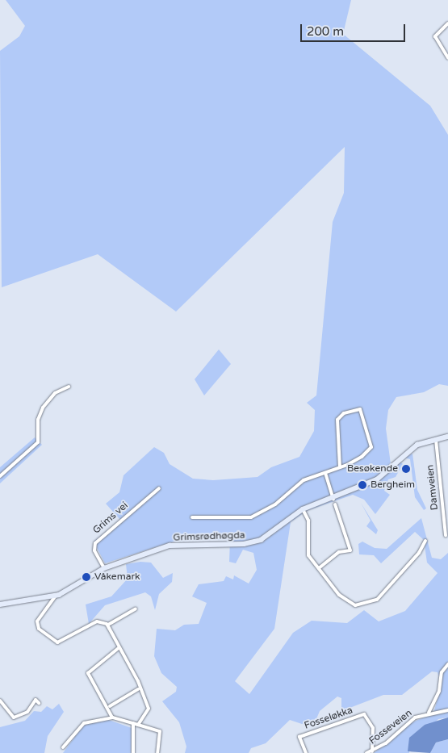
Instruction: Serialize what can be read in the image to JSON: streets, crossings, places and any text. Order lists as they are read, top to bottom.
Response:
{
  "streets": {
    "main road": ["Grimsrødhøgda"],
    "street": [
      "Damveien",
      "Grims vei",
      "Fosseløkka",
      "Fosseveien"
    ]
  },
  "crossings": [
    ["Damveien", "Grimsrødhøgda"],
    ["Grims vei", "Grimsrødhøgda"],
    ["Fosseløkka", "Fosseveien"]
  ],
  "places": ["Besøkende", "Bergheim", "Våkemark"],
  "scale_bar": "200 m"
}
